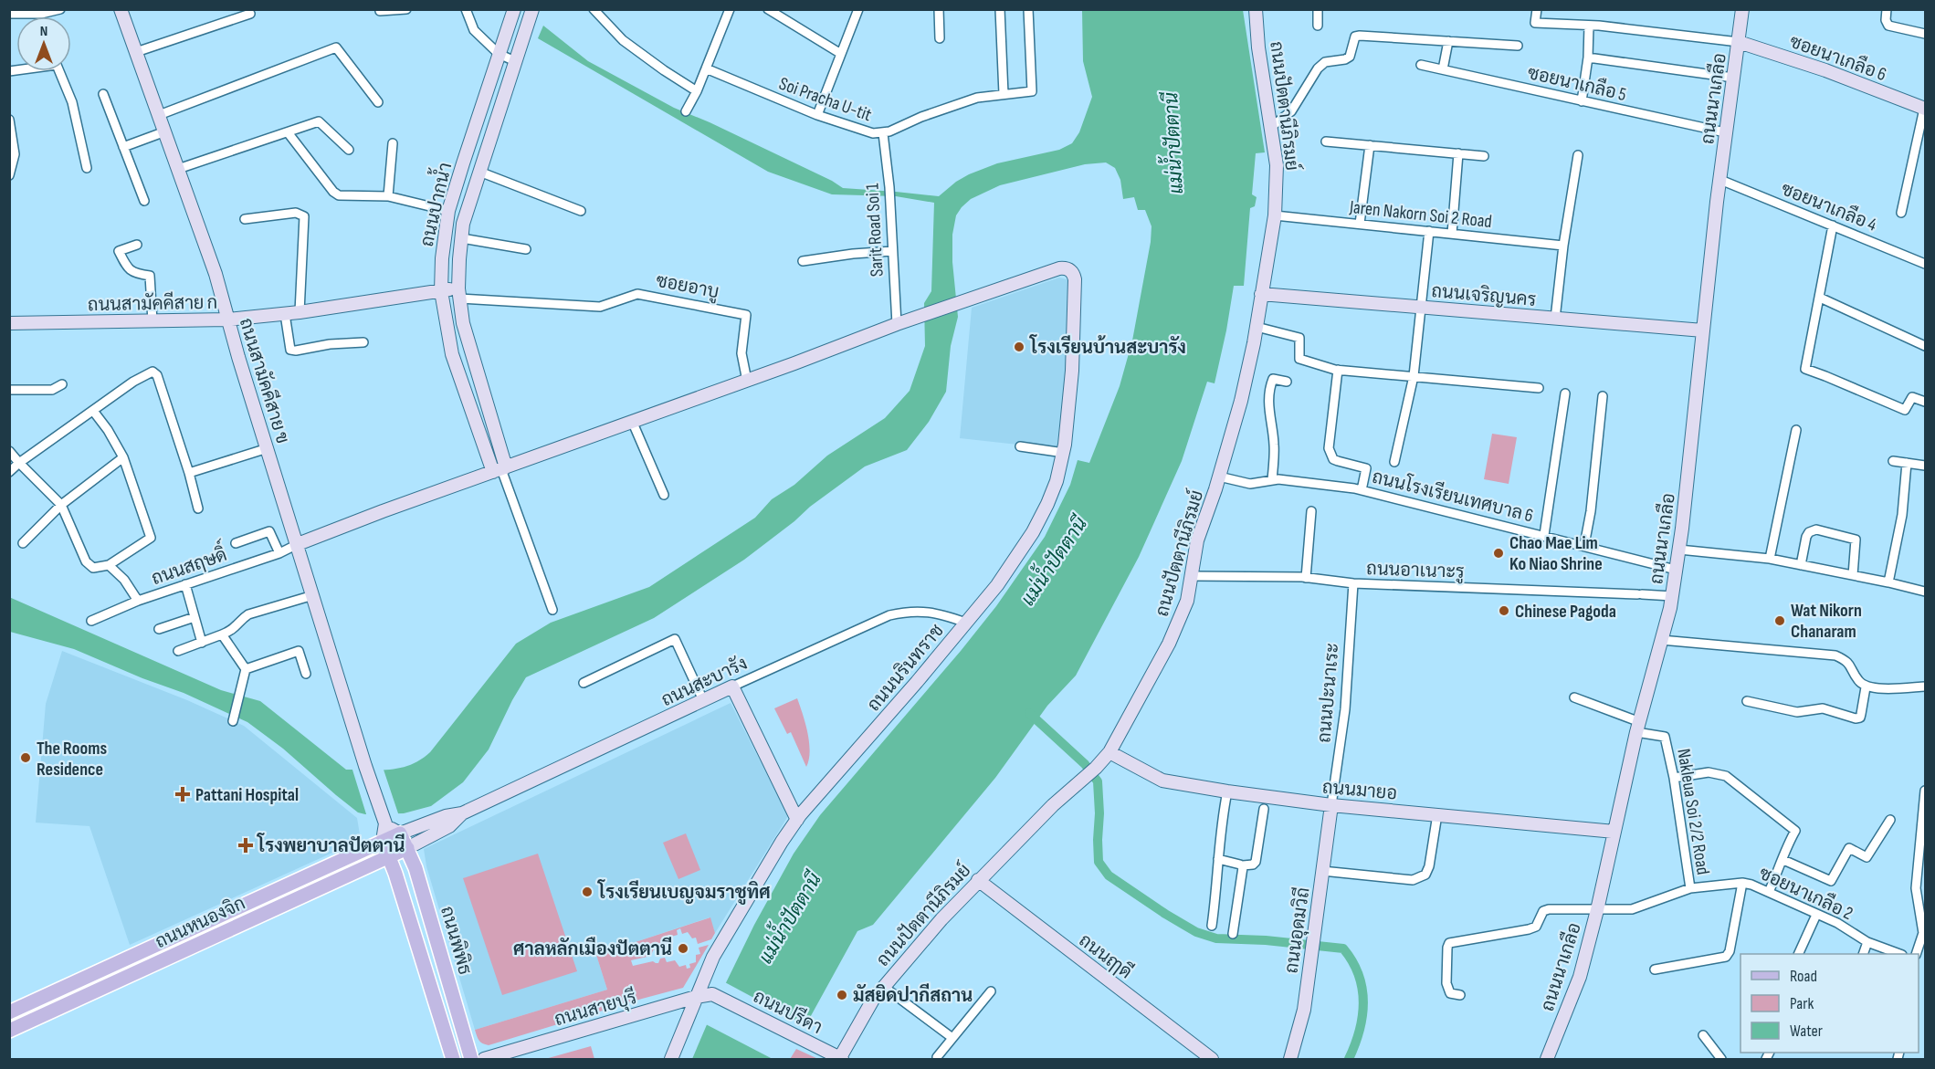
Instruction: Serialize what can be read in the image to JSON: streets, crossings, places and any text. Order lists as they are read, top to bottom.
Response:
{
  "streets": {
    "main road": ["ถนนหนองจิก", "ถนนพิพิธ"],
    "street": [
      "ซอยนาเกลือ 6",
      "ซอยนาเกลือ 5",
      "Soi Pracha U-tit",
      "ถนนนาเกลือ",
      "ถนนปัตตานีภิรมย์",
      "ถนนปากน้ำ",
      "ซอยนาเกลือ 4",
      "Jaren Nakorn Soi 2 Road",
      "Sarit Road Soi 1",
      "ซอยอาบู",
      "ถนนเจริญนคร",
      "ถนนสามัคคีสาย ก",
      "ถนนสามัคคีสาย ข",
      "ถนนโรงเรียนเทศบาล 6",
      "ถนนสฤษดิ์",
      "ถนนอาเนาะรู",
      "ถนนนรินทราช",
      "ถนนสะบารัง",
      "ถนนปะนาเระ",
      "ถนนมายอ",
      "Nakleua Soi 2/2 Road",
      "ซอยนาเกลือ 2",
      "ถนนอุดมวิถี",
      "ถนนฤๅดี",
      "ถนนสายบุรี",
      "ถนนปรีดา"
    ]
  },
  "crossings": [
    ["ซอยนาเกลือ 6", "ถนนนาเกลือ"],
    ["ซอยนาเกลือ 5", "ถนนนาเกลือ"],
    ["Soi Pracha U-tit", "Sarit Road Soi 1"],
    ["ถนนนาเกลือ", "ซอยนาเกลือ 4"],
    ["ถนนนาเกลือ", "ถนนเจริญนคร"],
    ["ถนนนาเกลือ", "ถนนโรงเรียนเทศบาล 6"],
    ["ถนนนาเกลือ", "ถนนอาเนาะรู"],
    ["ถนนนาเกลือ", "ถนนมายอ"],
    ["ถนนนาเกลือ", "Nakleua Soi 2/2 Road"],
    ["ถนนนาเกลือ", "ซอยนาเกลือ 2"],
    ["ถนนปัตตานีภิรมย์", "Jaren Nakorn Soi 2 Road"],
    ["ถนนปัตตานีภิรมย์", "ถนนเจริญนคร"],
    ["ถนนปัตตานีภิรมย์", "ถนนโรงเรียนเทศบาล 6"],
    ["ถนนปัตตานีภิรมย์", "ถนนอาเนาะรู"],
    ["ถนนปัตตานีภิรมย์", "ถนนมายอ"],
    ["ถนนปัตตานีภิรมย์", "ถนนฤๅดี"],
    ["ถนนปัตตานีภิรมย์", "ถนนปรีดา"],
    ["ถนนปากน้ำ", "ซอยอาบู"],
    ["ถนนปากน้ำ", "ถนนสามัคคีสาย ก"],
    ["Sarit Road Soi 1", "ถนนนรินทราช"],
    ["ซอยอาบู", "ถนนสามัคคีสาย ก"],
    ["ถนนสามัคคีสาย ก", "ถนนสามัคคีสาย ข"],
    ["ถนนสามัคคีสาย ข", "ถนนสฤษดิ์"],
    ["ถนนอาเนาะรู", "ถนนปะนาเระ"],
    ["ถนนนรินทราช", "ถนนสะบารัง"],
    ["ถนนนรินทราช", "ถนนสายบุรี"],
    ["ถนนปะนาเระ", "ถนนมายอ"],
    ["ถนนปะนาเระ", "ถนนอุดมวิถี"],
    ["ถนนมายอ", "ถนนอุดมวิถี"],
    ["Nakleua Soi 2/2 Road", "ซอยนาเกลือ 2"],
    ["ถนนหนองจิก", "ถนนพิพิธ"],
    ["ถนนสายบุรี", "ถนนปรีดา"]
  ],
  "water": ["แม่น้ำปัตตานี"],
  "places": {
    "other": [
      "โรงเรียนบ้านสะบารัง",
      "Chao Mae Lim Ko Niao Shrine",
      "Chinese Pagoda",
      "Wat Nikorn Chanaram",
      "The Rooms Residence",
      "โรงเรียนเบญจมราชูทิศ",
      "ศาลหลักเมืองปัตตานี",
      "มัสยิดปากีสถาน"
    ],
    "health": ["Pattani Hospital", "โรงพยาบาลปัตตานี"]
  },
  "legend": ["Road", "Park", "Water"],
  "north": "top"
}
